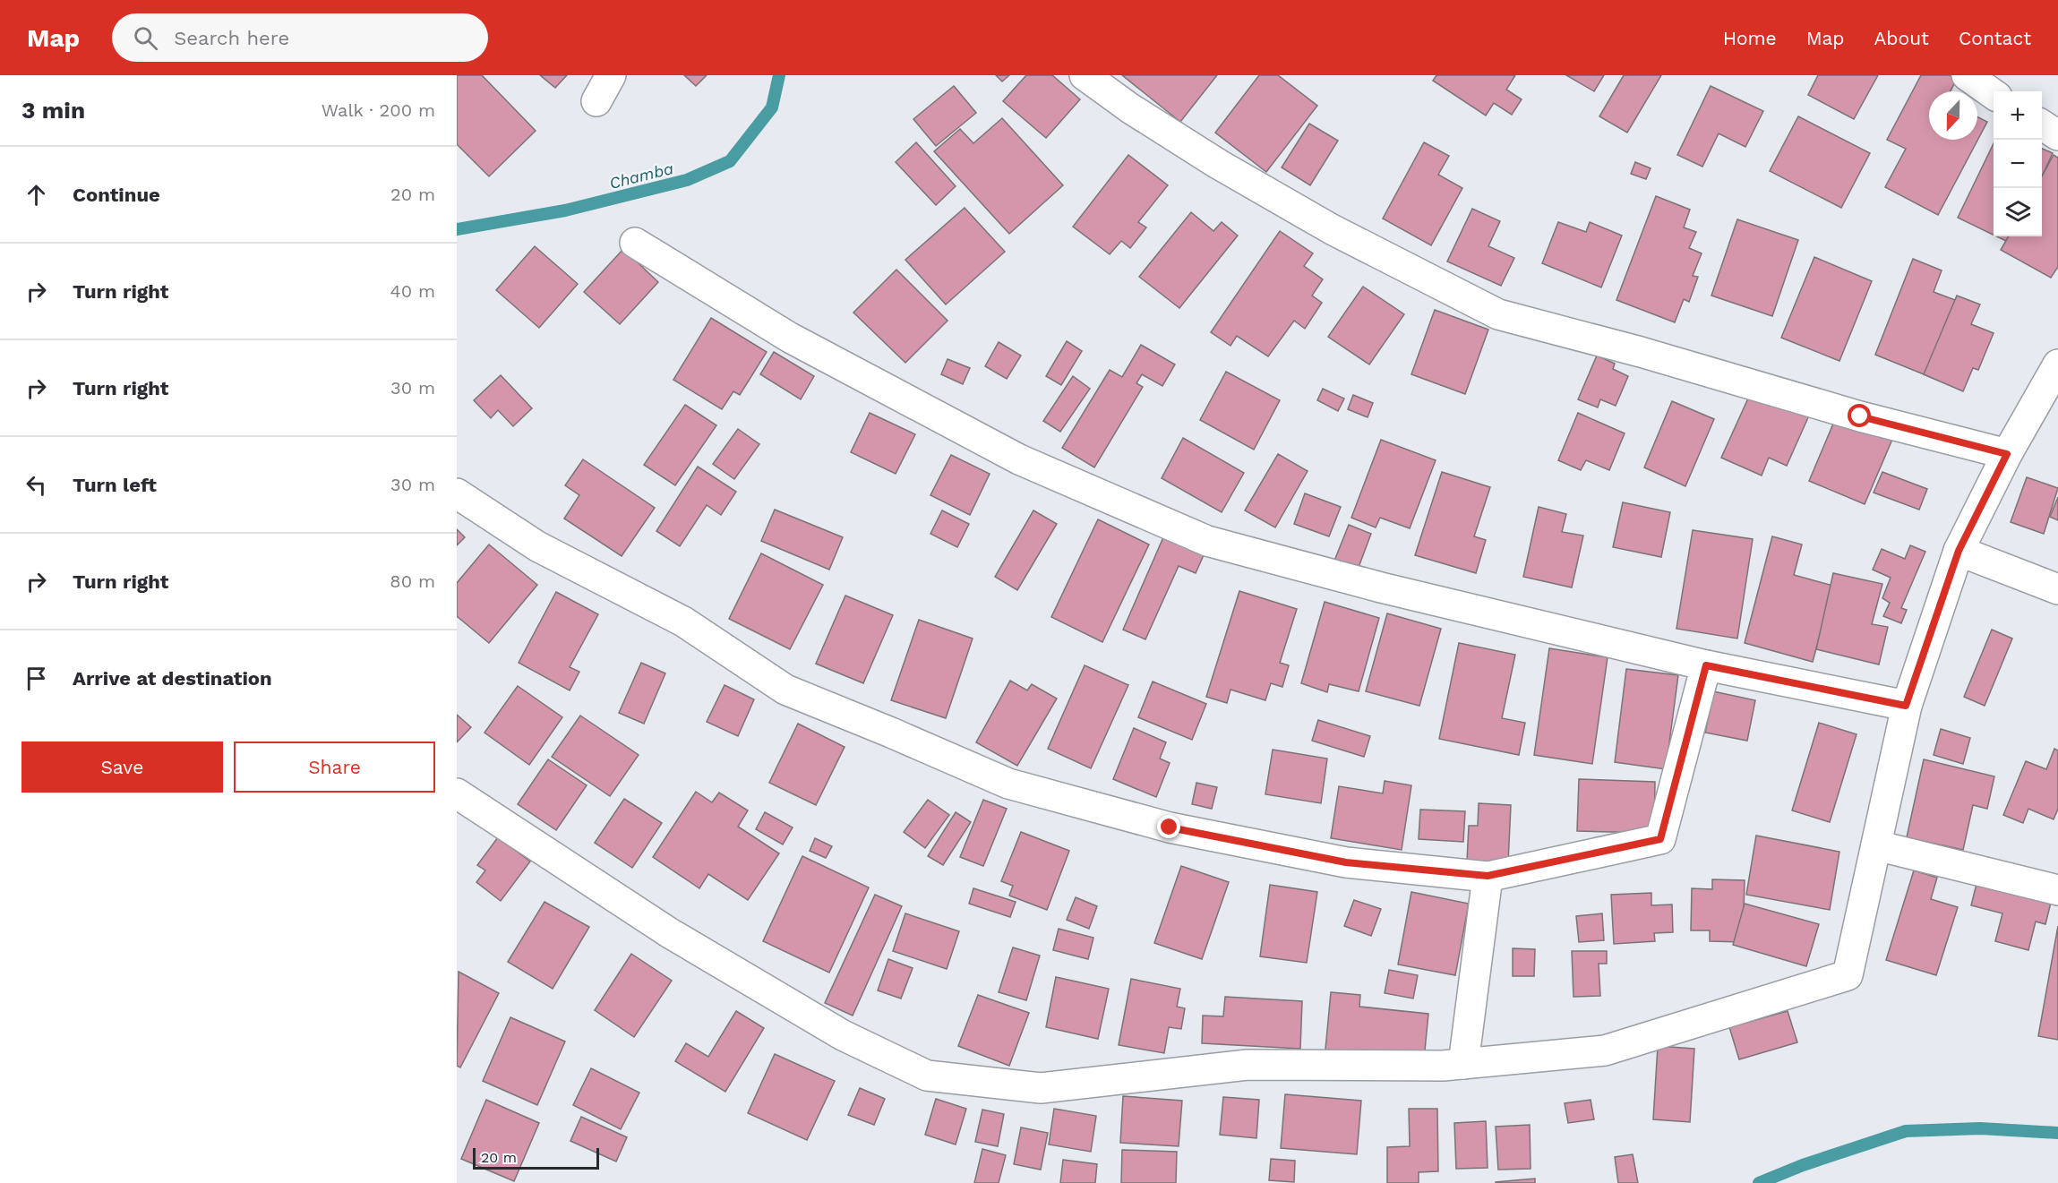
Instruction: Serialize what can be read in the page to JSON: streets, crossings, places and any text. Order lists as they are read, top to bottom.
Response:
{
  "water": ["Chamba"],
  "scale_bar": "20 m",
  "north": "bottom",
  "page": {
    "header": "Map",
    "search": "Search here",
    "nav": [
      "Home",
      "Map",
      "About",
      "Contact"
    ],
    "heading": ["3 min", "Walk · 200 m"],
    "map_buttons": ["+", "−"],
    "list": [
      ["Continue", "20 m"],
      ["Turn right", "40 m"],
      ["Turn right", "30 m"],
      ["Turn left", "30 m"],
      ["Turn right", "80 m"],
      "Arrive at destination"
    ],
    "buttons": ["Save", "Share"],
    "scale": "20 m"
  }
}
